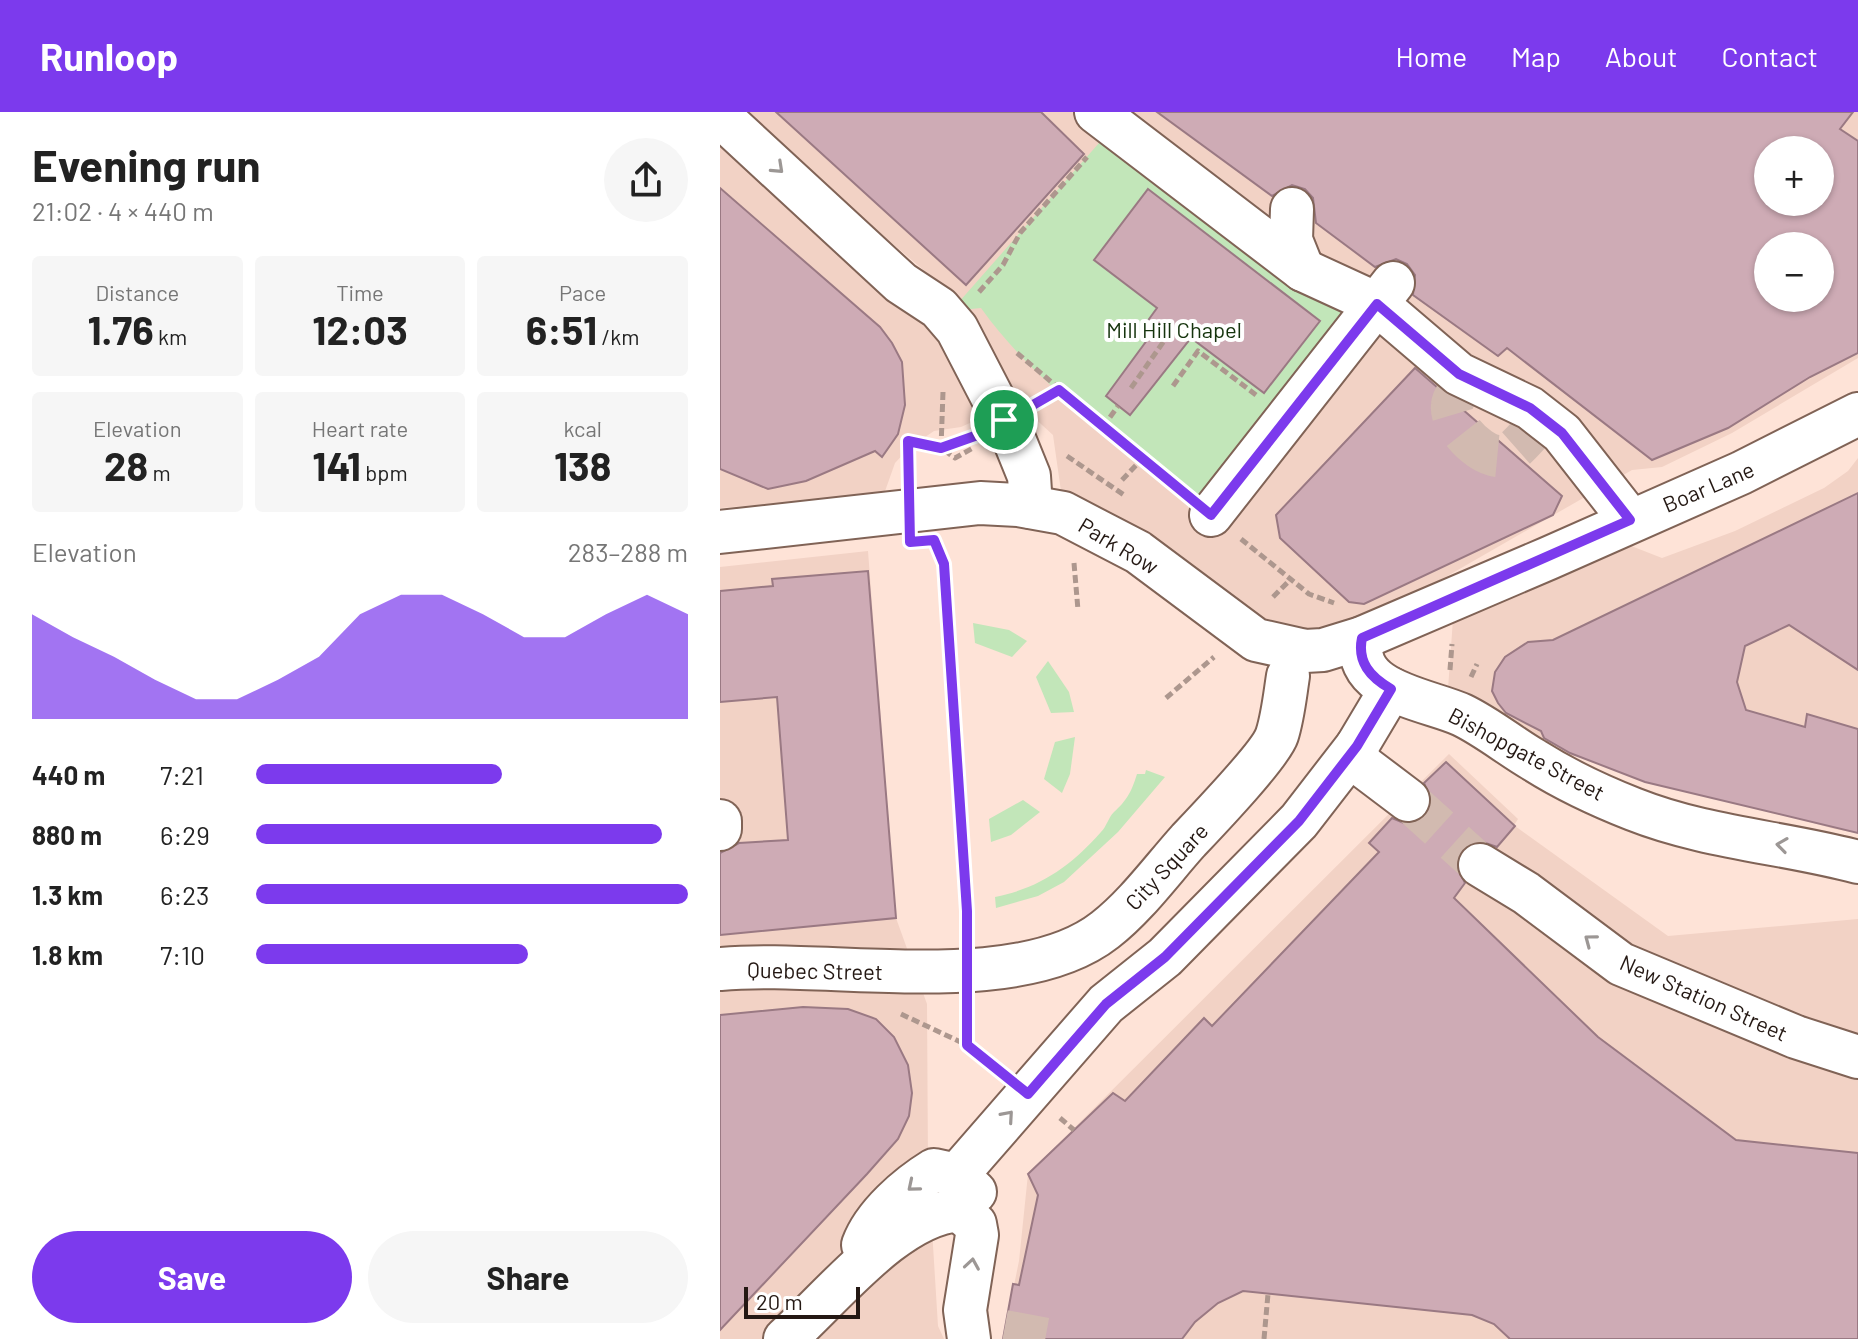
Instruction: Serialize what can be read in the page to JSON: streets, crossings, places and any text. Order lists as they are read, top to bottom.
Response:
{
  "streets": {
    "street": [
      "Boar Lane",
      "Park Row",
      "Bishopgate Street",
      "City Square",
      "Quebec Street",
      "New Station Street"
    ]
  },
  "crossings": [
    ["Boar Lane", "Park Row"],
    ["City Square", "Quebec Street"]
  ],
  "one_way": ["New Station Street"],
  "parks": ["Mill Hill Chapel"],
  "scale_bar": "20 m",
  "page": {
    "header": "Runloop",
    "nav": [
      "Home",
      "Map",
      "About",
      "Contact"
    ],
    "heading": ["Evening run", "21:02 · 4 × 440 m"],
    "map_buttons": ["+", "−"],
    "stats": [
      ["Distance", "1.76 km"],
      ["Time", "12:03"],
      ["Pace", "6:51 /km"],
      ["Elevation", "28 m"],
      ["Heart rate", "141 bpm"],
      ["kcal", "138"]
    ],
    "chart": ["Elevation", "283–288 m"],
    "list": [
      {
        "name": "440 m",
        "note": "7:21"
      },
      {
        "name": "880 m",
        "note": "6:29"
      },
      {
        "name": "1.3 km",
        "note": "6:23"
      },
      {
        "name": "1.8 km",
        "note": "7:10"
      }
    ],
    "buttons": ["Save", "Share"],
    "scale": "20 m"
  }
}
